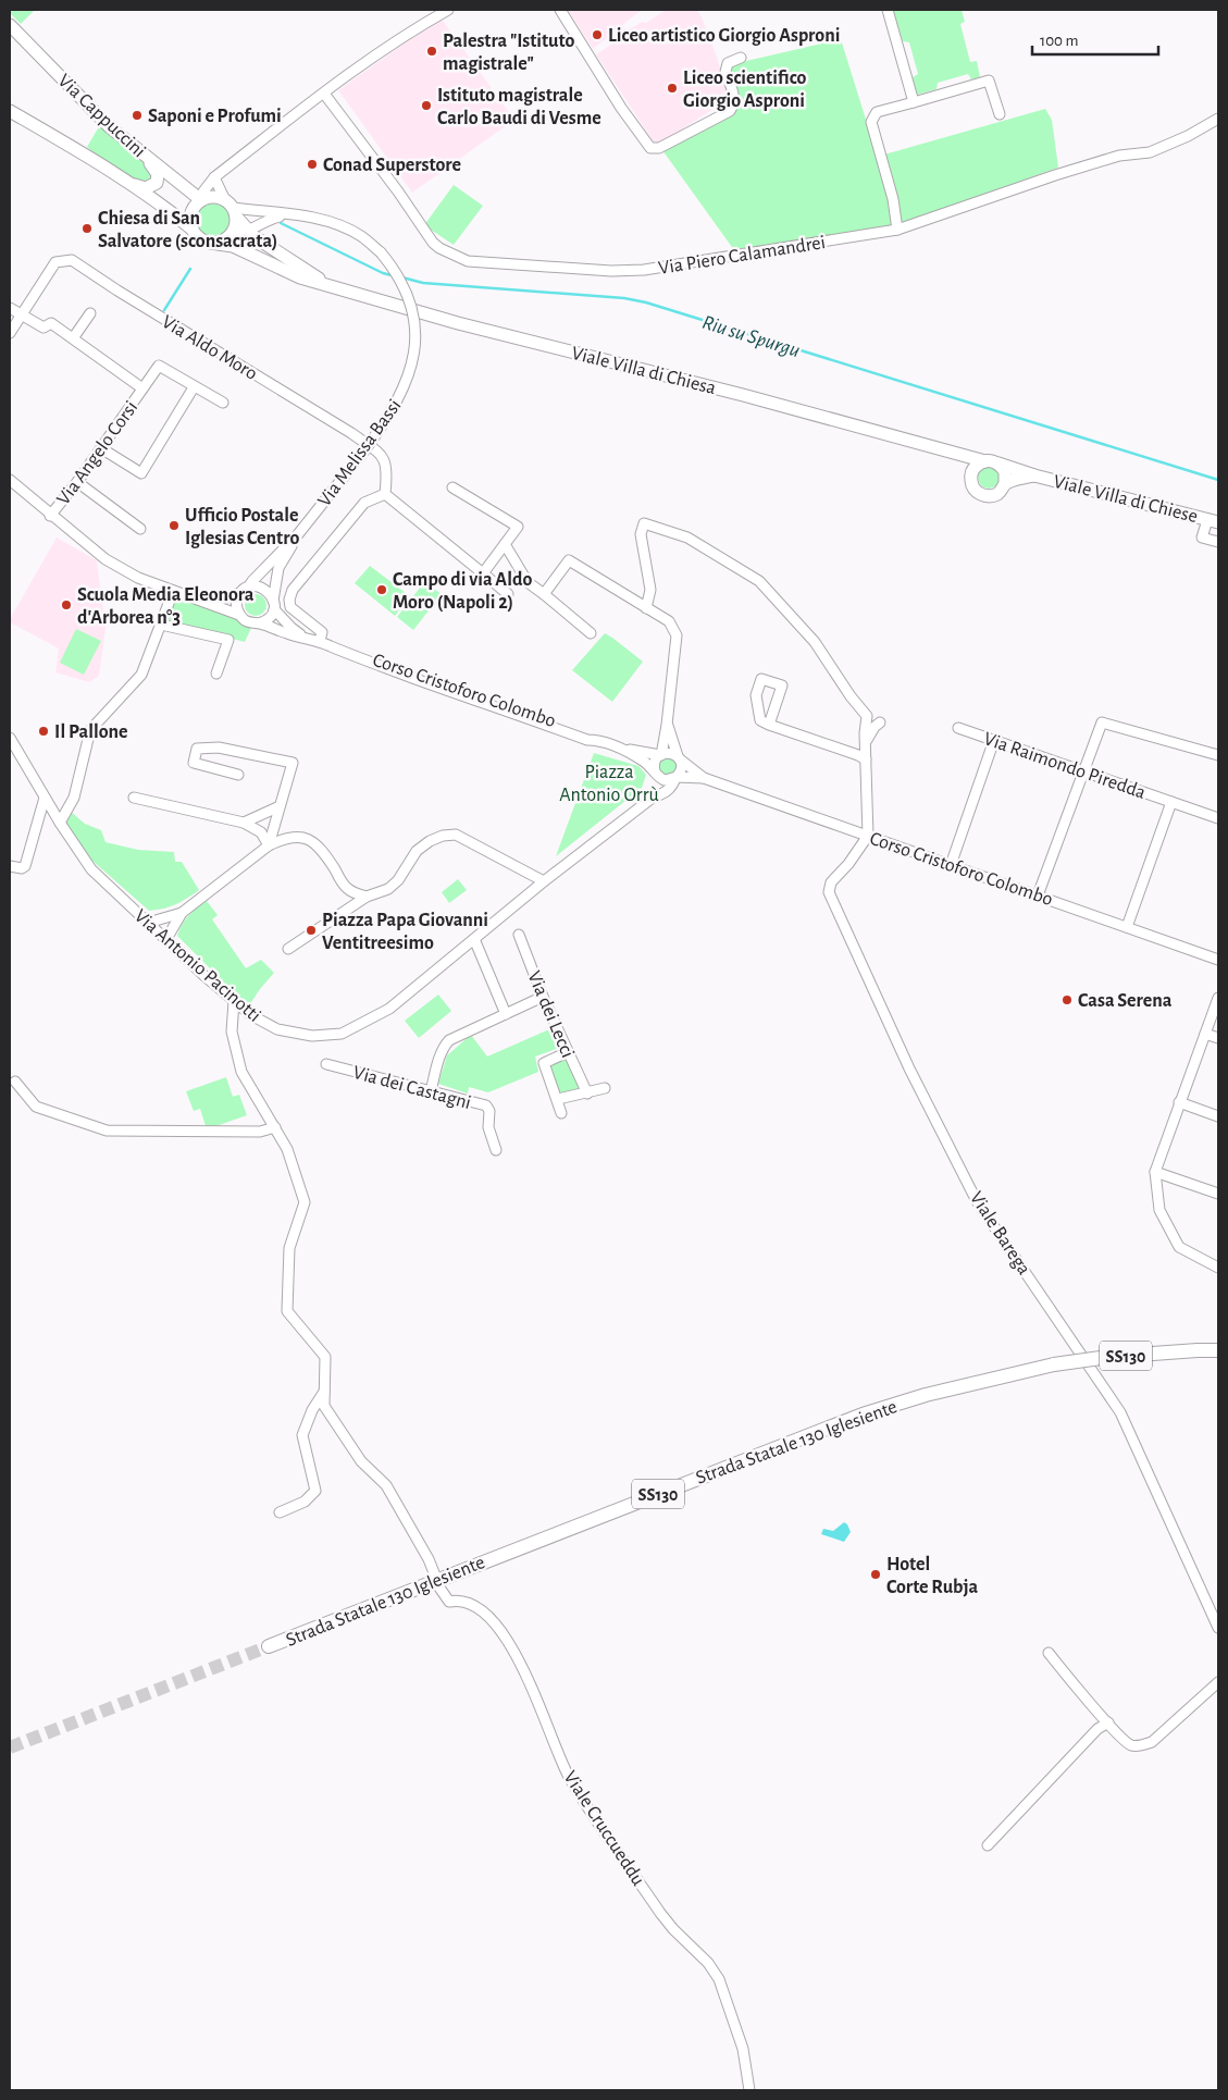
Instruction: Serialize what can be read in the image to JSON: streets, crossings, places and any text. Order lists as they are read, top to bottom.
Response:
{
  "streets": {
    "highway": ["SS130", "Strada Statale 130 Iglesiente"],
    "main road": ["Via Cappuccini", "Viale Villa di Chiesa", "Viale Villa di Chiese"],
    "street": [
      "Via Piero Calamandrei",
      "Via Aldo Moro",
      "Via Angelo Corsi",
      "Via Melissa Bassi",
      "Corso Cristoforo Colombo",
      "Via Raimondo Piredda",
      "Via Antonio Pacinotti",
      "Via dei Lecci",
      "Via dei Castagni",
      "Viale Barega",
      "Viale Cruccueddu"
    ]
  },
  "crossings": [
    ["Via Cappuccini", "Viale Villa di Chiesa"],
    ["Via Cappuccini", "Via Melissa Bassi"],
    ["Viale Villa di Chiesa", "Via Melissa Bassi"],
    ["Viale Villa di Chiesa", "Viale Villa di Chiese"],
    ["Via Angelo Corsi", "Corso Cristoforo Colombo"],
    ["Via Melissa Bassi", "Corso Cristoforo Colombo"],
    ["Corso Cristoforo Colombo", "Via Antonio Pacinotti"],
    ["Corso Cristoforo Colombo", "Viale Barega"]
  ],
  "water": ["Riu su Spurgu"],
  "parks": ["Piazza Antonio Orrù"],
  "places": [
    "Liceo artistico Giorgio Asproni",
    "Palestra \"Istituto magistrale\"",
    "Liceo scientifico Giorgio Asproni",
    "Istituto magistrale Carlo Baudi di Vesme",
    "Saponi e Profumi",
    "Conad Superstore",
    "Chiesa di San Salvatore (sconsacrata)",
    "Ufficio Postale Iglesias Centro",
    "Campo di via Aldo Moro (Napoli 2)",
    "Scuola Media Eleonora d'Arborea n°3",
    "Il Pallone",
    "Piazza Papa Giovanni Ventitreesimo",
    "Casa Serena",
    "Hotel Corte Rubja"
  ],
  "scale_bar": "100 m"
}
